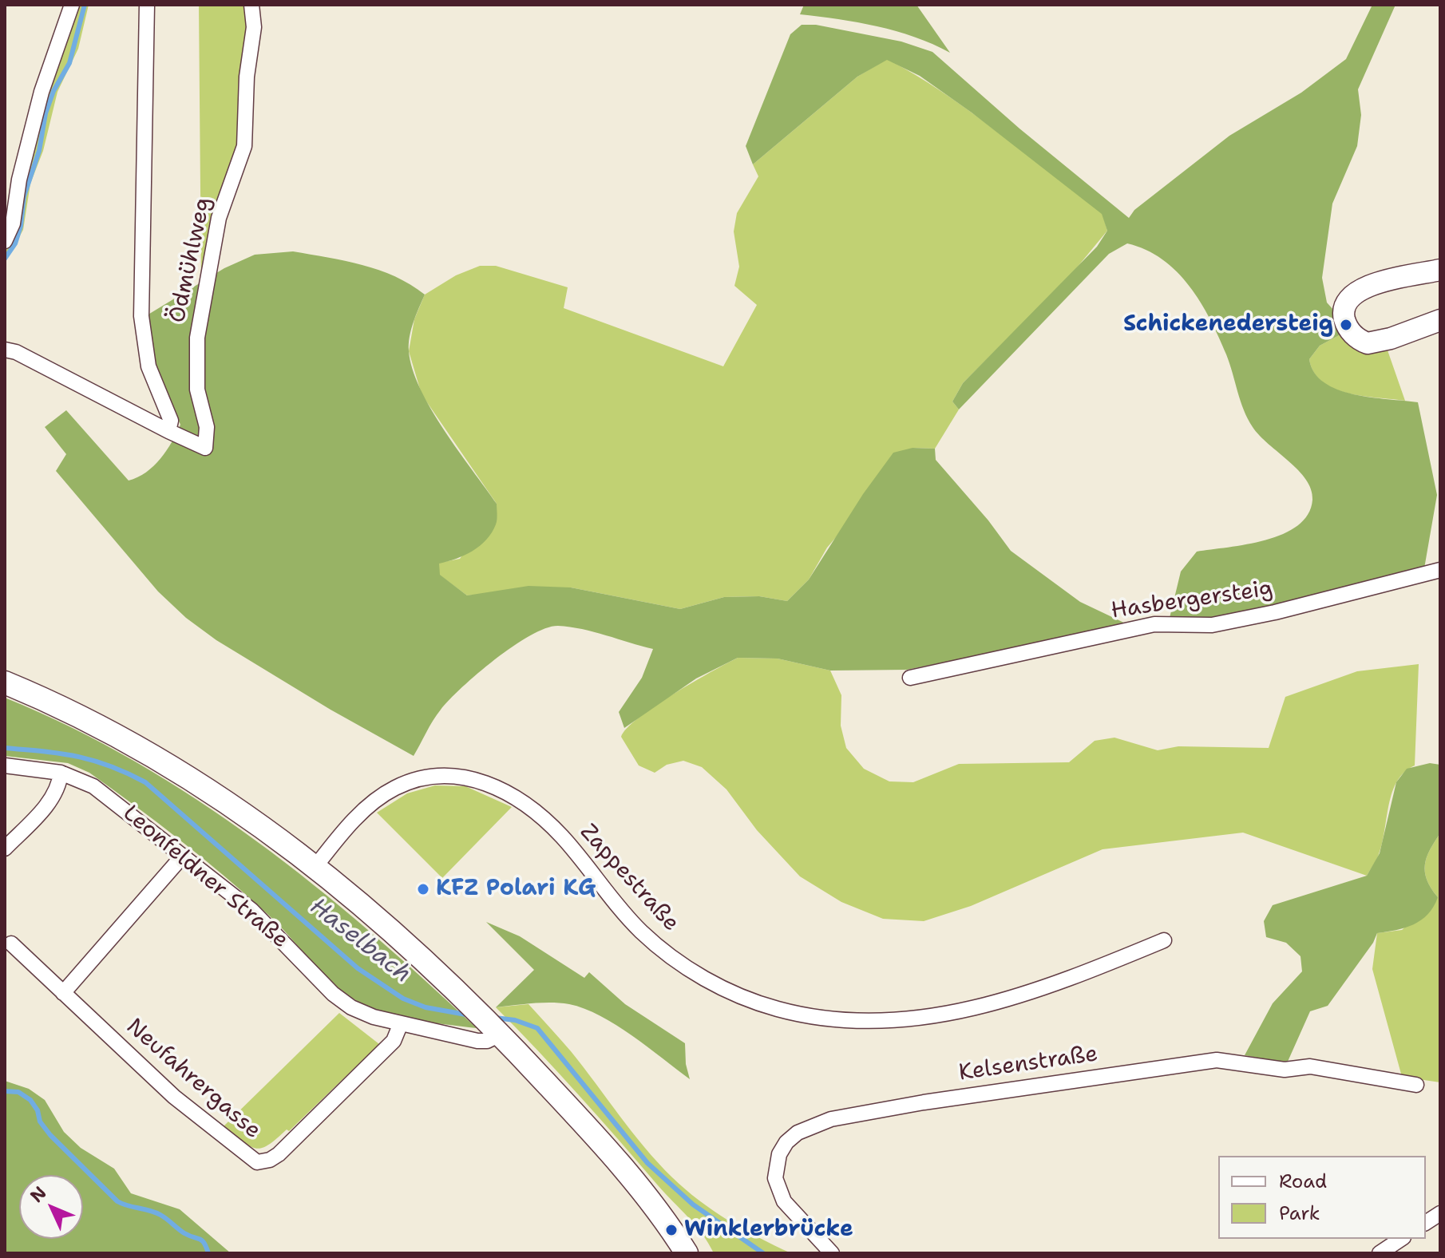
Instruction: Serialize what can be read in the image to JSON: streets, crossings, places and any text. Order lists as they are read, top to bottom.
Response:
{
  "streets": {
    "street": [
      "Ödmühlweg",
      "Hasbergersteig",
      "Leonfeldner Straße",
      "Zappestraße",
      "Kelsenstraße",
      "Neufahrergasse"
    ]
  },
  "crossings": [
    ["Leonfeldner Straße", "Neufahrergasse"]
  ],
  "water": ["Haselbach"],
  "places": ["Schickenedersteig", "KFZ Polari KG", "Winklerbrücke"],
  "legend": ["Road", "Park"],
  "north": "top left"
}
